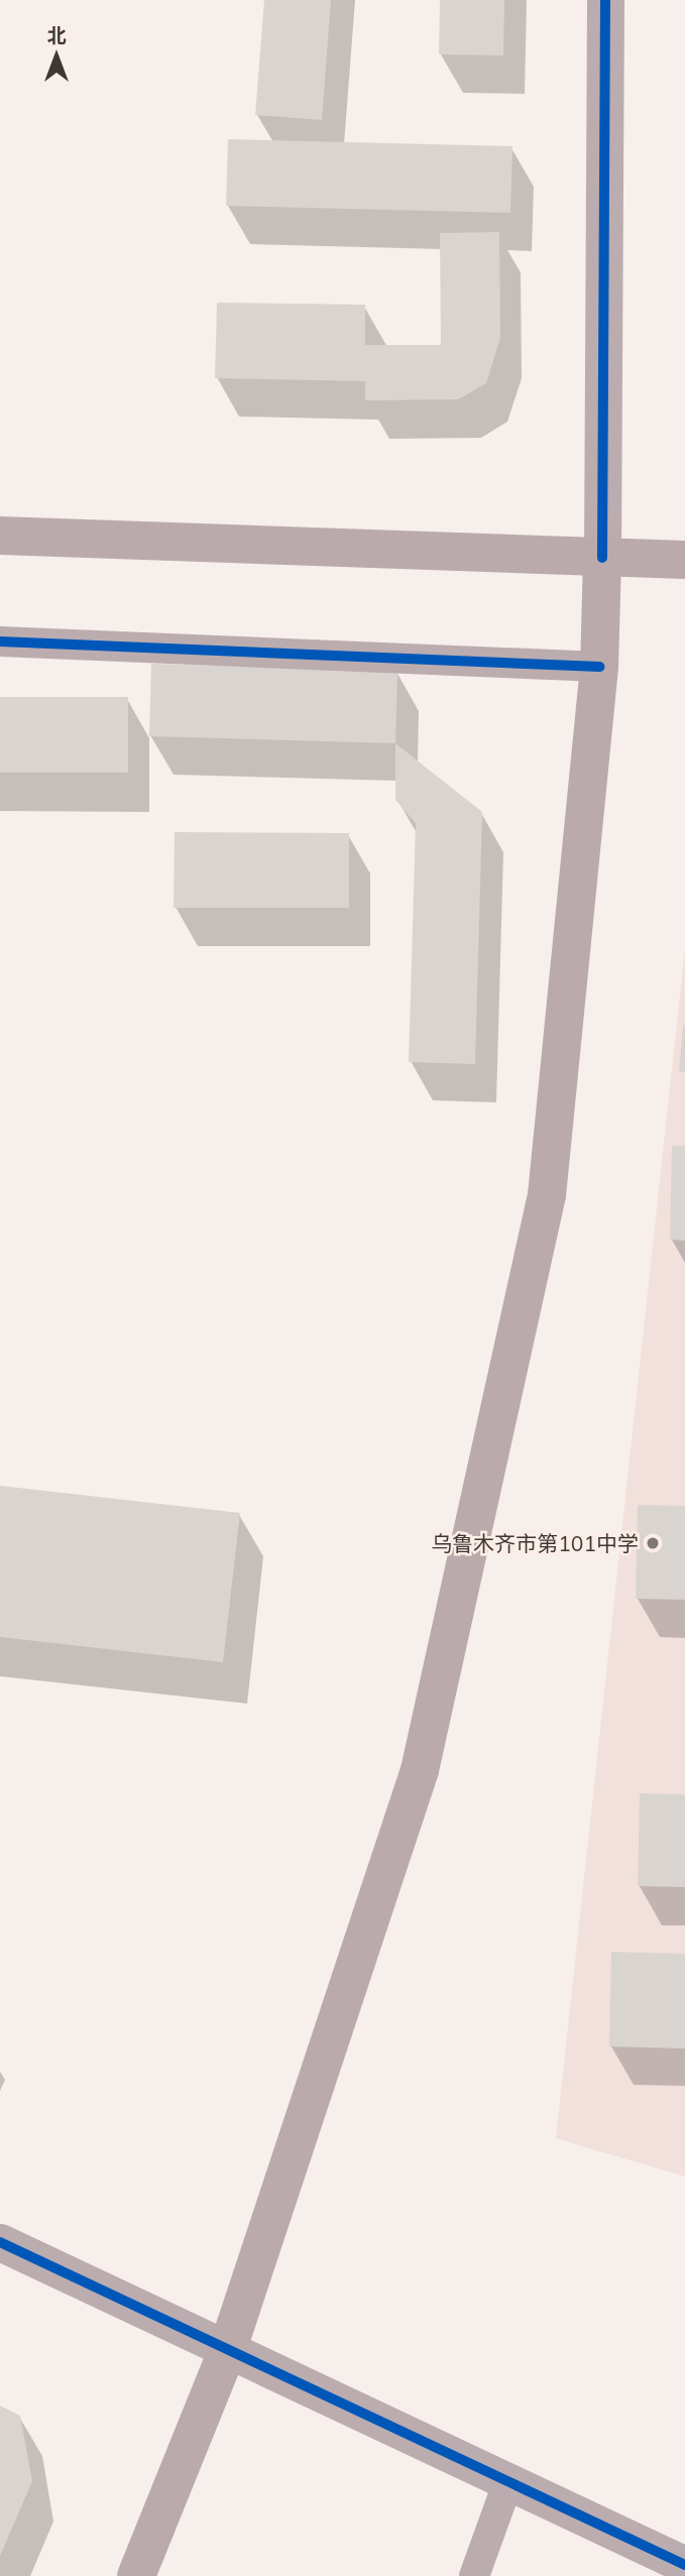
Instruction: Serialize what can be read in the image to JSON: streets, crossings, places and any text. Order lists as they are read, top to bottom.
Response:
{
  "places": ["乌鲁木齐市第101中学"],
  "north": "top"
}
